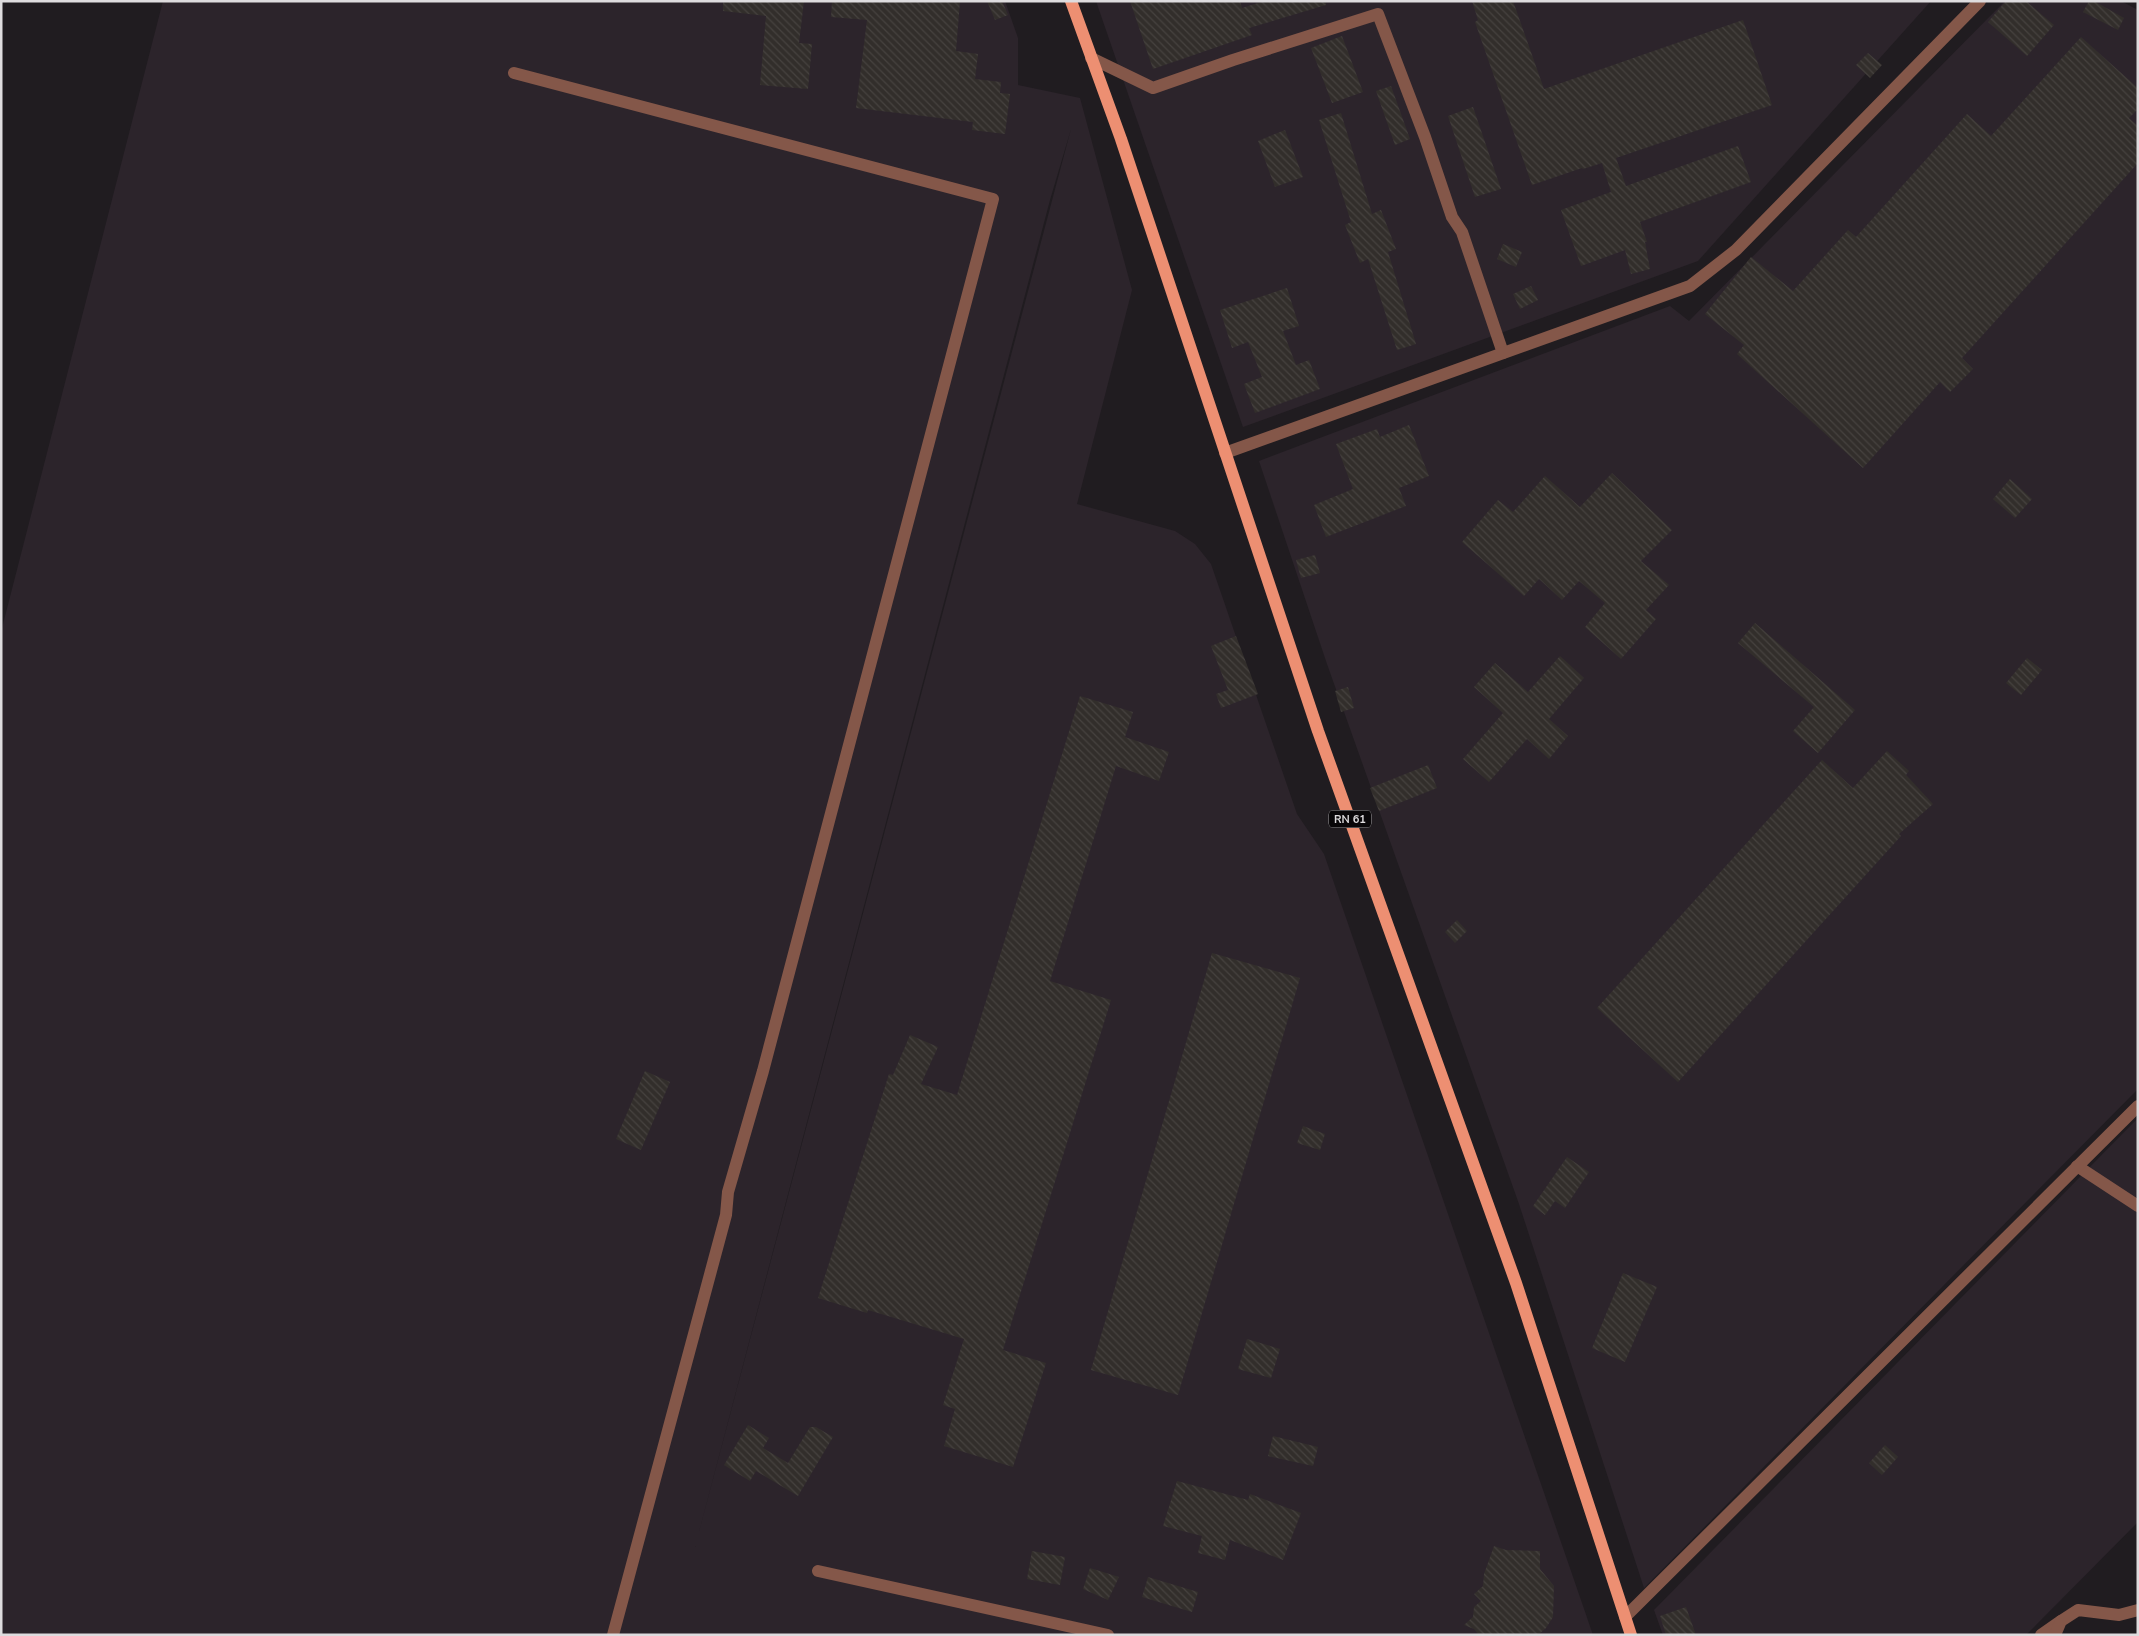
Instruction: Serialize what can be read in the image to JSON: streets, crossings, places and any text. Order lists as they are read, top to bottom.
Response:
{
  "streets": {
    "main road": ["RN 61"]
  }
}
